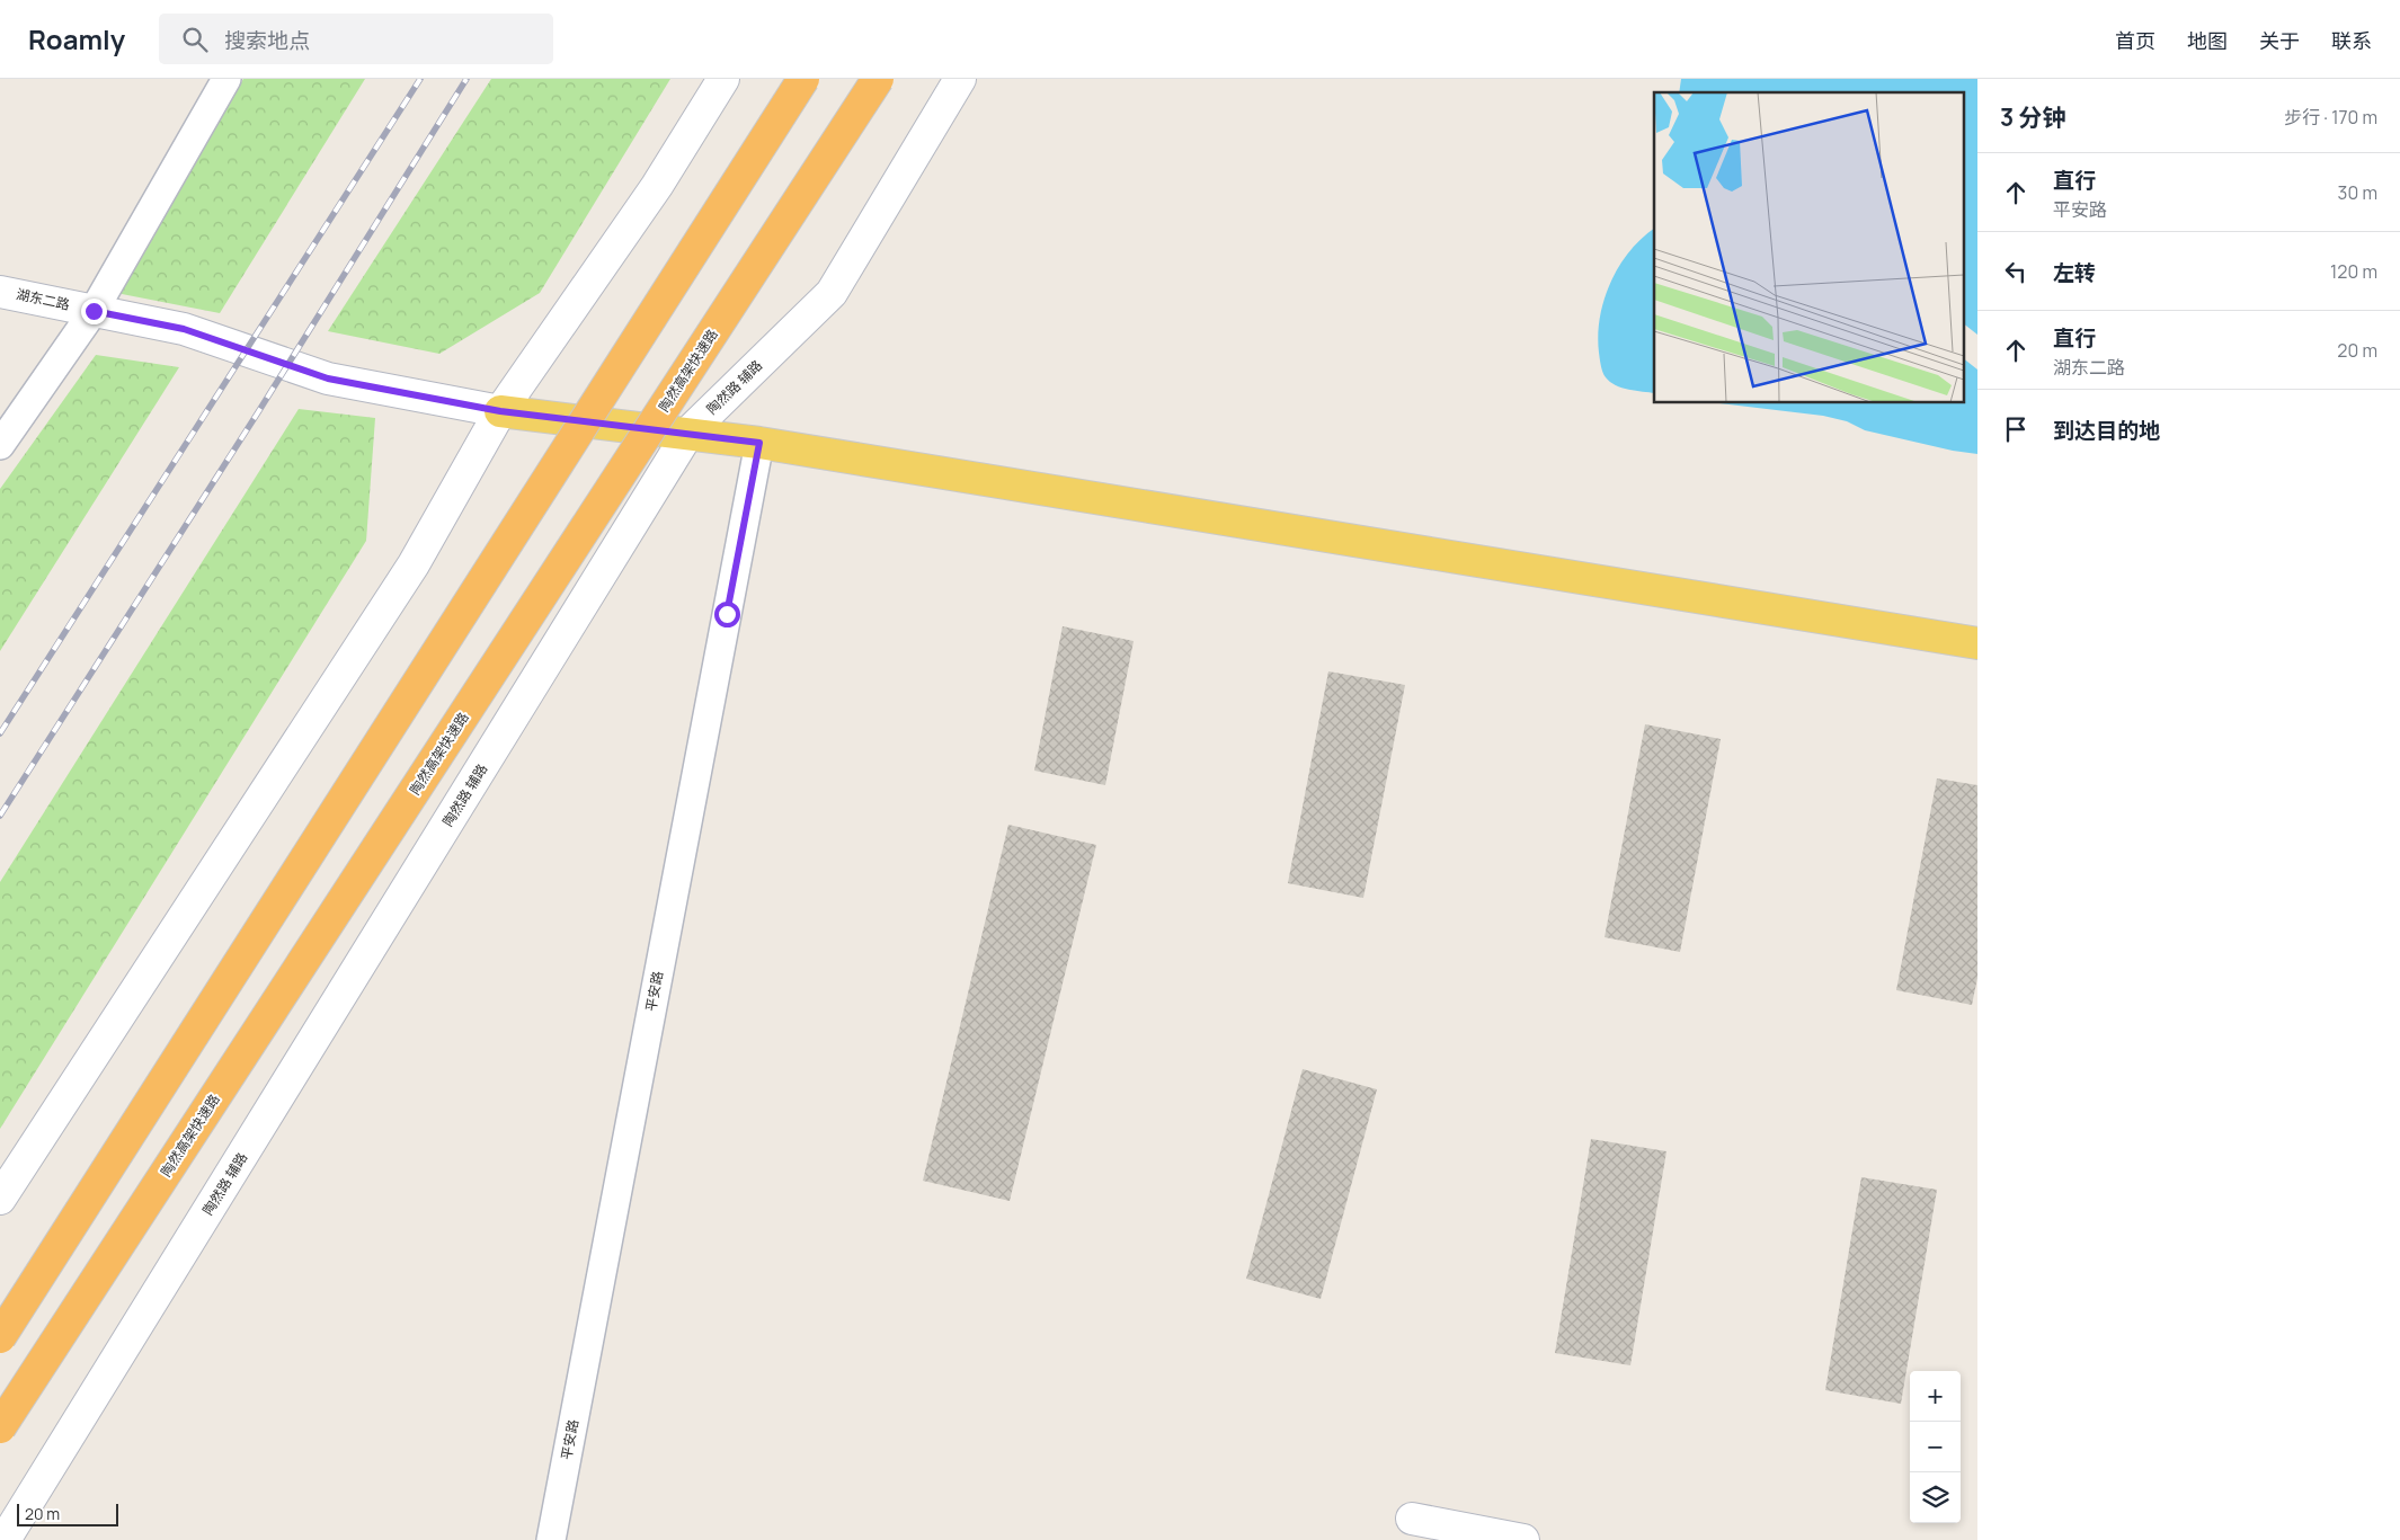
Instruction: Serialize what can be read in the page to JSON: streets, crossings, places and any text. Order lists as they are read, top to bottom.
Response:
{
  "streets": {
    "highway": ["陶然高架快速路"],
    "main road": ["湖东二路", "陶然路 辅路"],
    "street": ["平安路"]
  },
  "scale_bar": "20 m",
  "page": {
    "header": "Roamly",
    "search": "搜索地点",
    "nav": [
      "首页",
      "地图",
      "关于",
      "联系"
    ],
    "heading": ["3 分钟", "步行 · 170 m"],
    "list": [
      ["直行", "平安路", "30 m"],
      ["左转", "120 m"],
      ["直行", "湖东二路", "20 m"],
      "到达目的地"
    ],
    "map_buttons": ["+", "−"],
    "scale": "20 m"
  }
}
